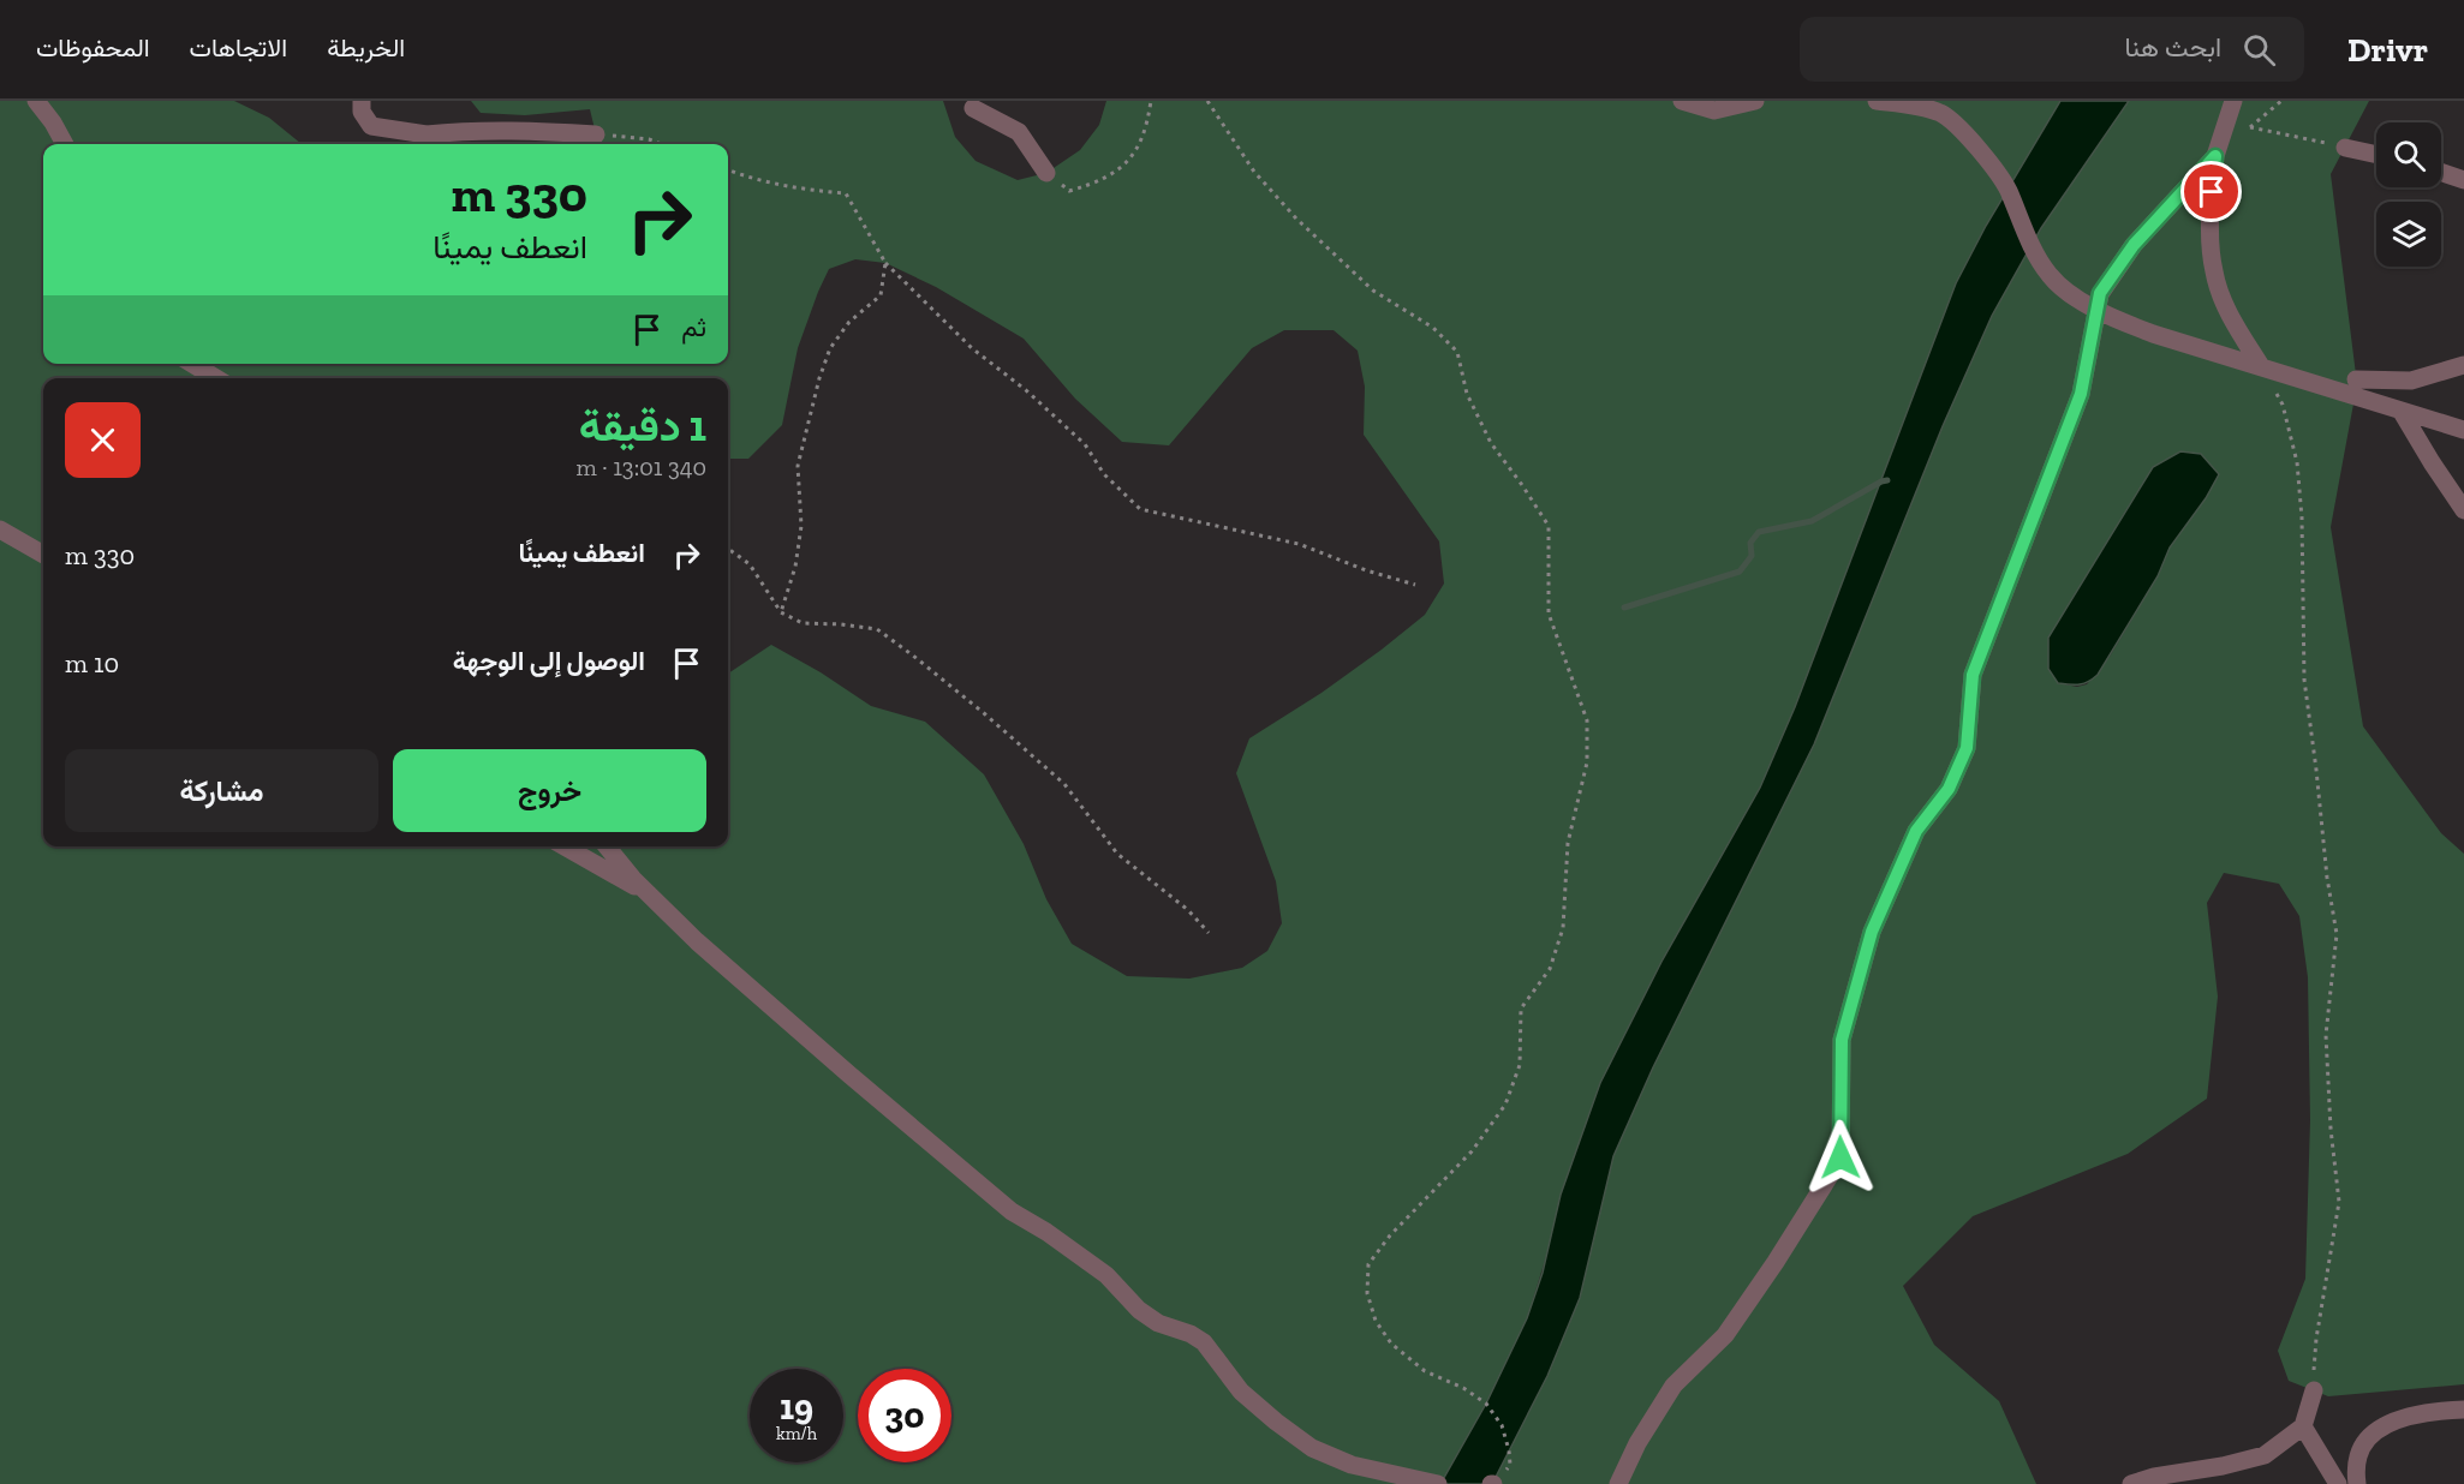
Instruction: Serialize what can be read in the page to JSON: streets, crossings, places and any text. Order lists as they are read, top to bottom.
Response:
{
  "page": {
    "header": "Drivr",
    "search": "ابحث هنا",
    "nav": ["الخريطة", "الاتجاهات", "المحفوظات"],
    "turn": ["330 m", "انعطف يمينًا"],
    "then": "ثم",
    "heading": ["1 دقيقة", "340 m · 13:01"],
    "list": [
      {
        "name": "انعطف يمينًا",
        "value": "330 m"
      },
      {
        "name": "الوصول إلى الوجهة",
        "value": "10 m"
      }
    ],
    "buttons": ["خروج", "مشاركة"],
    "speed": "19 km/h",
    "limit": "30"
  }
}
